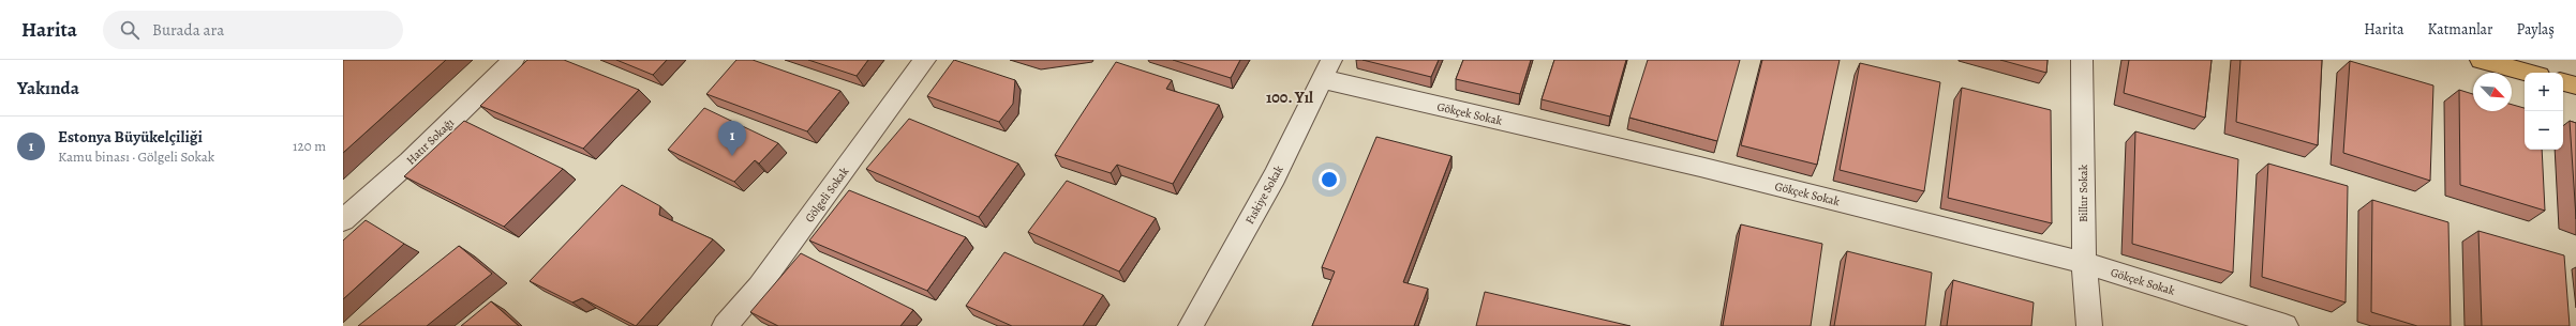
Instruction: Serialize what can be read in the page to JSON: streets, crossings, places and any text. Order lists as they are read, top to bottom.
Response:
{
  "streets": {
    "street": [
      "Gökçek Sokak",
      "Hatır Sokağı",
      "Billur Sokak",
      "Gölgeli Sokak",
      "Fıskiye Sokak"
    ]
  },
  "crossings": [
    ["Gökçek Sokak", "Billur Sokak"],
    ["Gökçek Sokak", "Fıskiye Sokak"]
  ],
  "districts": ["100. Yıl"],
  "north": "bottom right",
  "page": {
    "header": "Harita",
    "search": "Burada ara",
    "nav": ["Harita", "Katmanlar", "Paylaş"],
    "heading": "Yakında",
    "map_buttons": ["+", "−"],
    "list": [
      {
        "mark": "1",
        "name": "Estonya Büyükelçiliği",
        "note": "Kamu binası · Gölgeli Sokak",
        "value": "120 m"
      }
    ],
    "pins": "1"
  }
}
